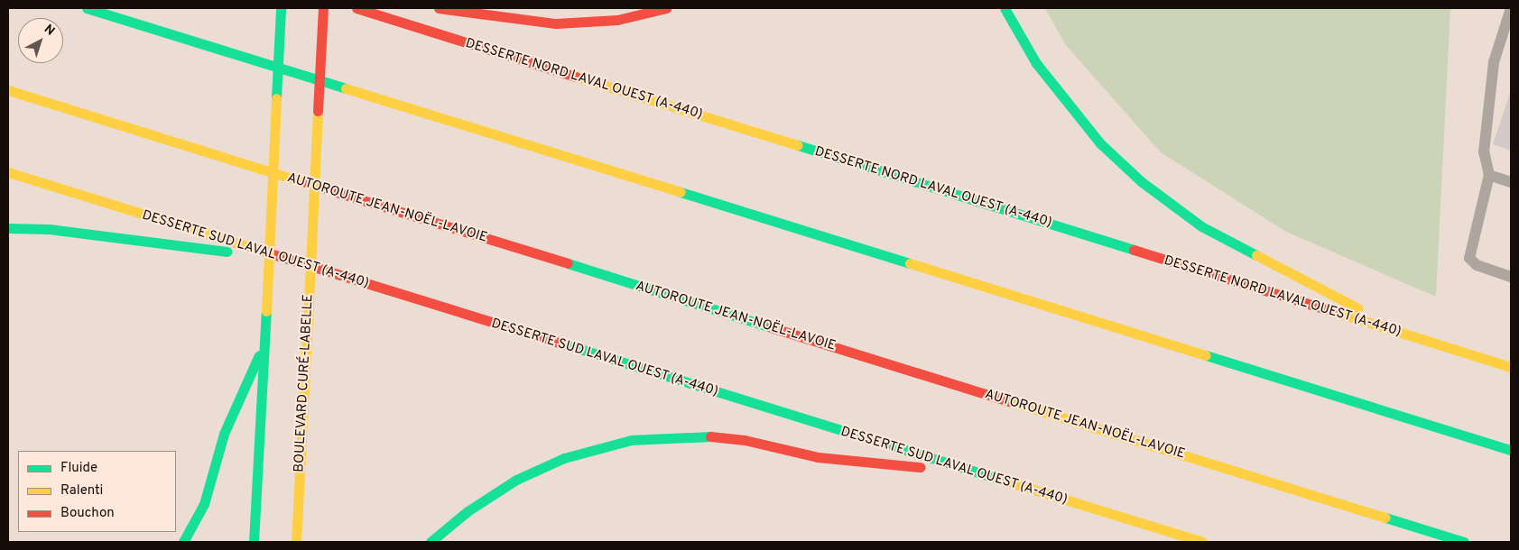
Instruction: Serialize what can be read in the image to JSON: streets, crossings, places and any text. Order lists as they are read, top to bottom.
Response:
{
  "streets": {
    "main road": [
      "DESSERTE NORD LAVAL OUEST (A-440)",
      "AUTOROUTE JEAN-NOËL-LAVOIE",
      "DESSERTE SUD LAVAL OUEST (A-440)",
      "BOULEVARD CURÉ-LABELLE"
    ]
  },
  "legend": ["Fluide", "Ralenti", "Bouchon"],
  "north": "top right"
}
